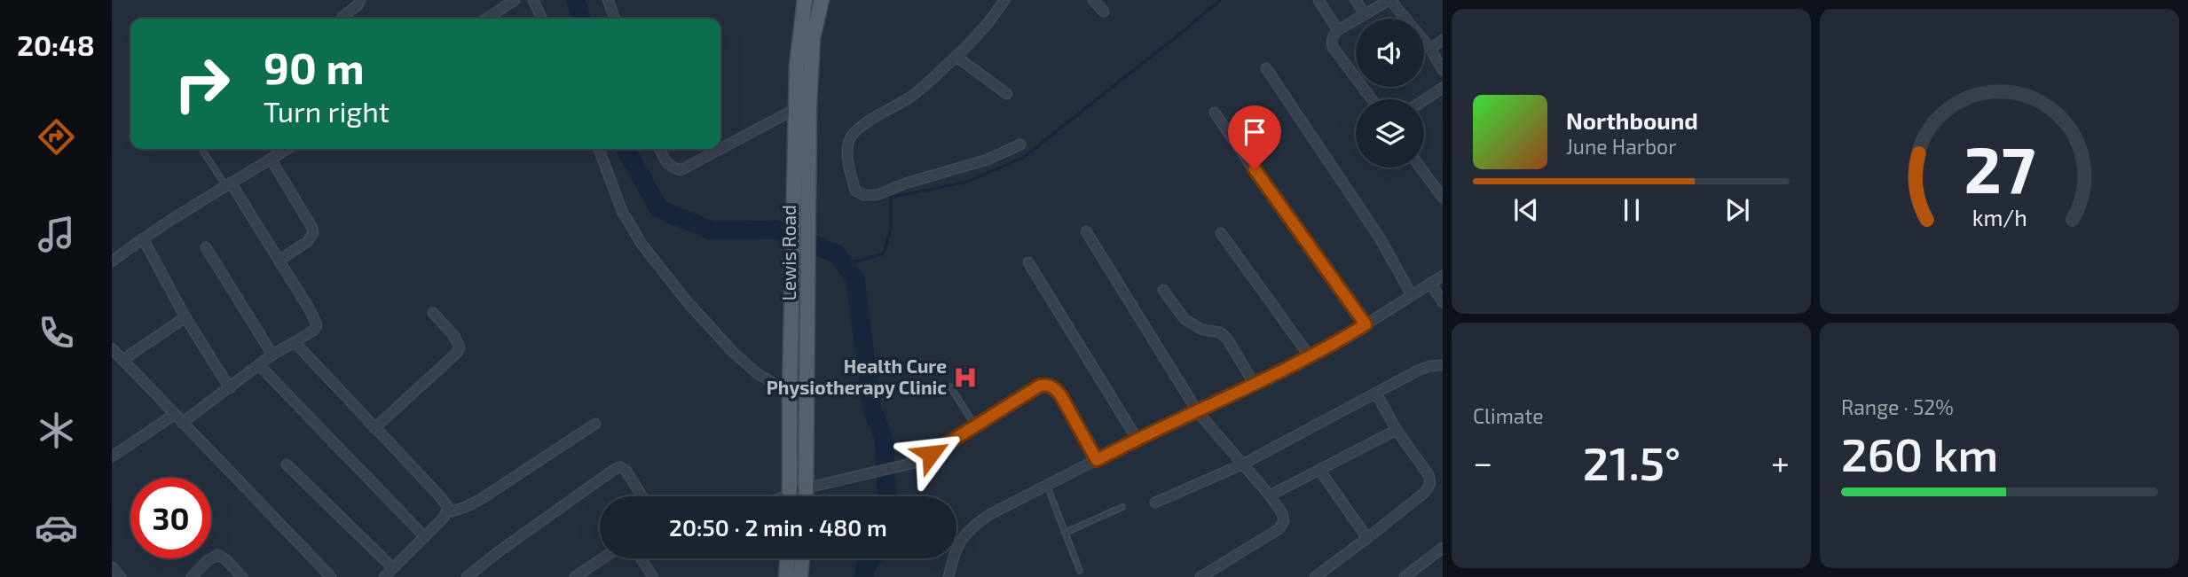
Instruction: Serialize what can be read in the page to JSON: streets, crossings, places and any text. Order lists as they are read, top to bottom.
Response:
{
  "streets": {
    "main road": ["Lewis Road"]
  },
  "places": {
    "hospital": ["Health Cure Physiotherapy Clinic"]
  },
  "page": {
    "tabs": "20:48",
    "turn": ["90 m", "Turn right"],
    "song": ["Northbound", "June Harbor"],
    "tile": [
      "Climate",
      ["Range · 52%", "260 km"]
    ],
    "heat": ["−", "21.5°", "+"],
    "limit": "30",
    "trip": "20:50 · 2 min · 480 m",
    "gauge": ["27", "km/h"]
  }
}
